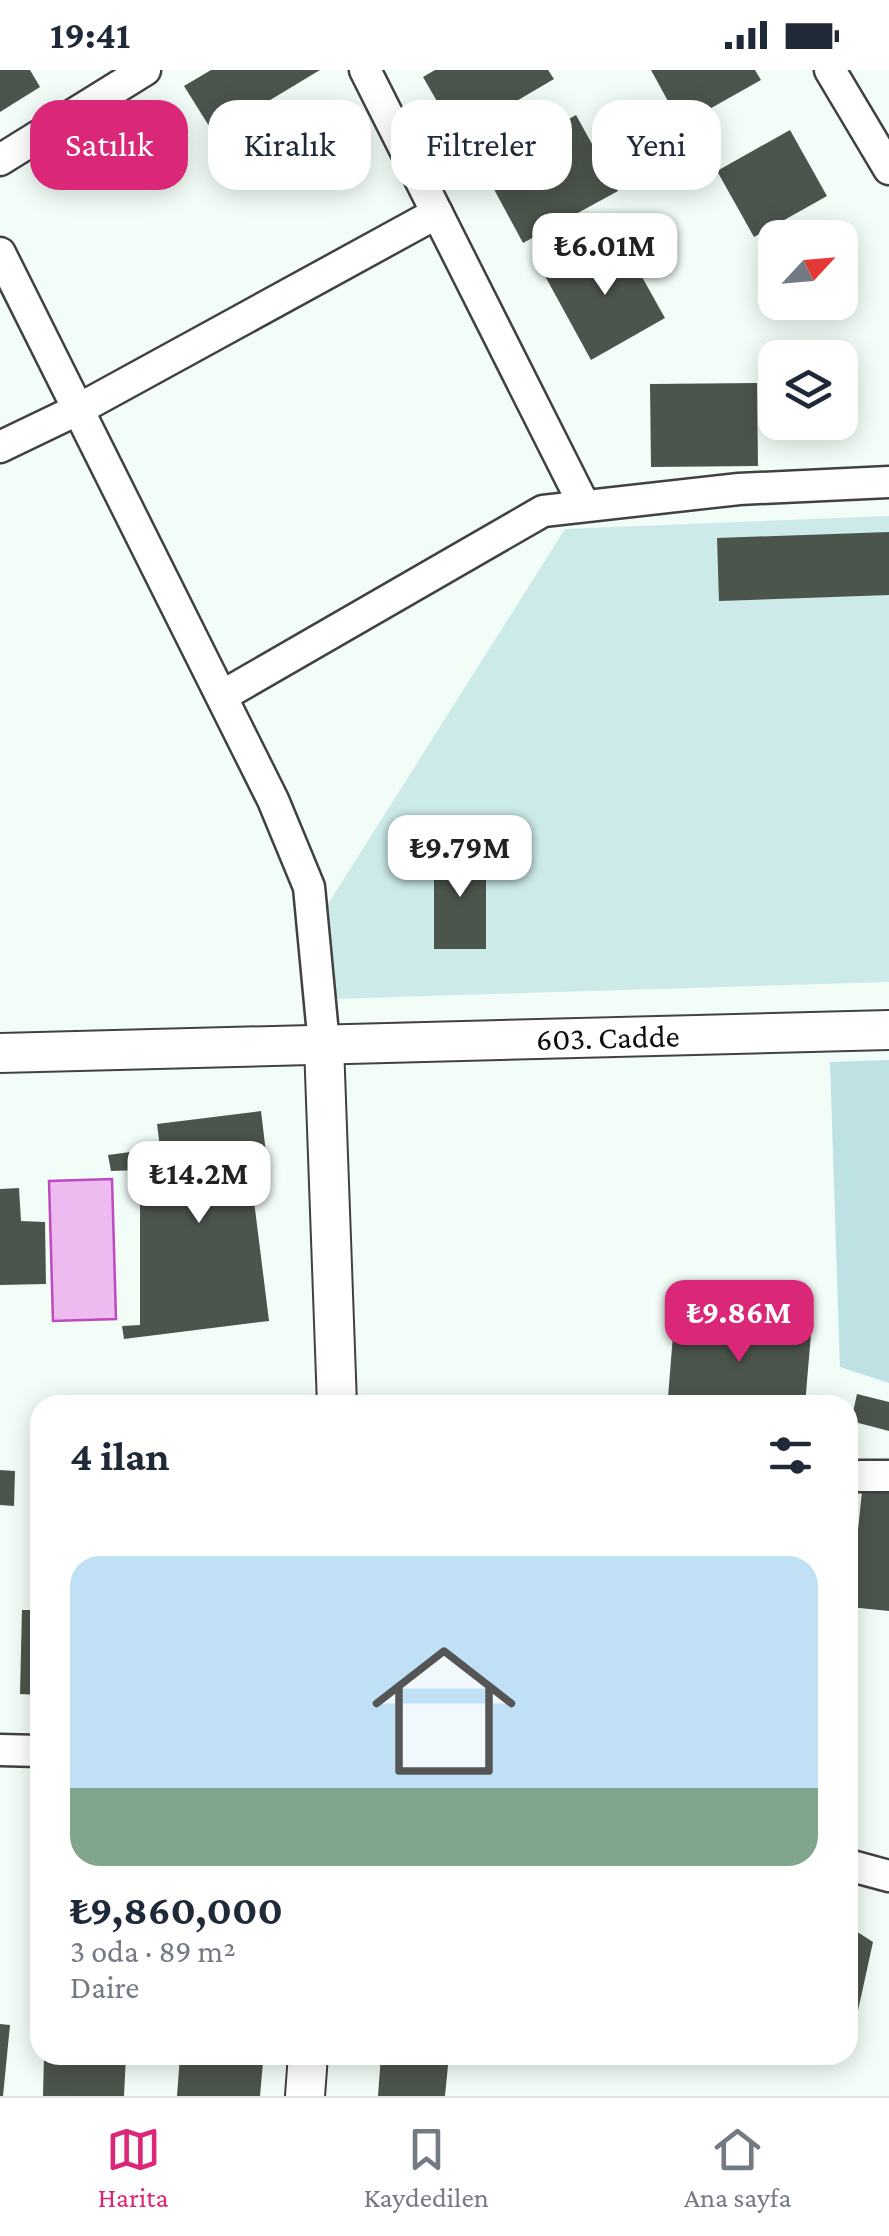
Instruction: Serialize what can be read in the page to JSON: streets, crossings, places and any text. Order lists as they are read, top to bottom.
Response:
{
  "streets": {
    "street": ["603. Cadde"]
  },
  "north": "top right",
  "page": {
    "status": "19:41",
    "chip": [
      "Satılık",
      "Kiralık",
      "Filtreler",
      "Yeni"
    ],
    "price": [
      "₺6.01M",
      "₺9.79M",
      "₺14.2M",
      "₺9.86M"
    ],
    "heading": "4 ilan",
    "list": [
      {
        "name": "₺9,860,000",
        "note": "3 oda · 89 m² · Daire"
      }
    ],
    "tabs": ["Harita", "Kaydedilen", "Ana sayfa"]
  }
}
